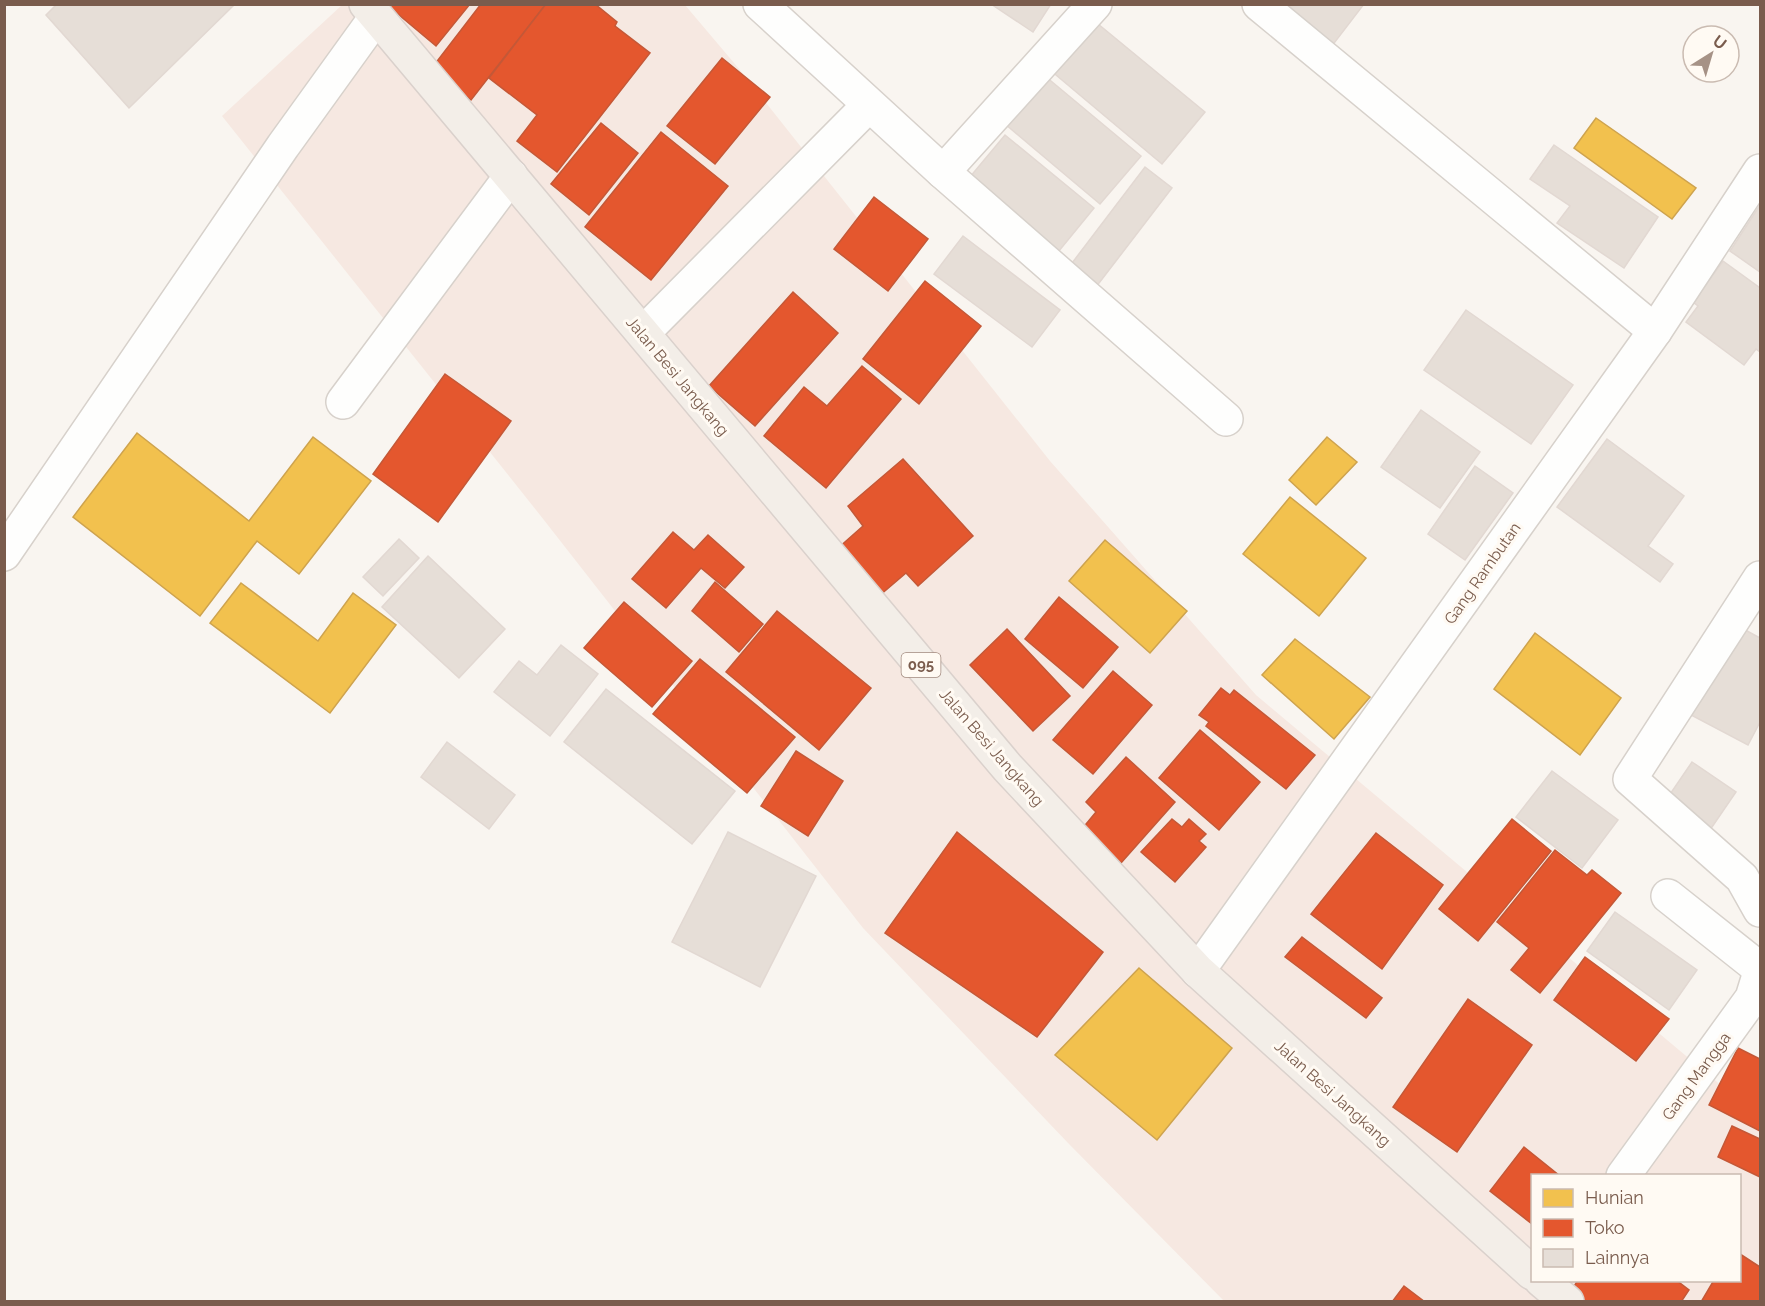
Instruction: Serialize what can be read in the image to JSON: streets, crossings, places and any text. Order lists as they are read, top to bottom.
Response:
{
  "streets": {
    "main road": ["Jalan Besi Jangkang", "095"],
    "street": ["Gang Rambutan", "Gang Mangga"]
  },
  "crossings": [
    ["Jalan Besi Jangkang", "Gang Rambutan"]
  ],
  "legend": ["Hunian", "Toko", "Lainnya"],
  "north": "top right"
}
